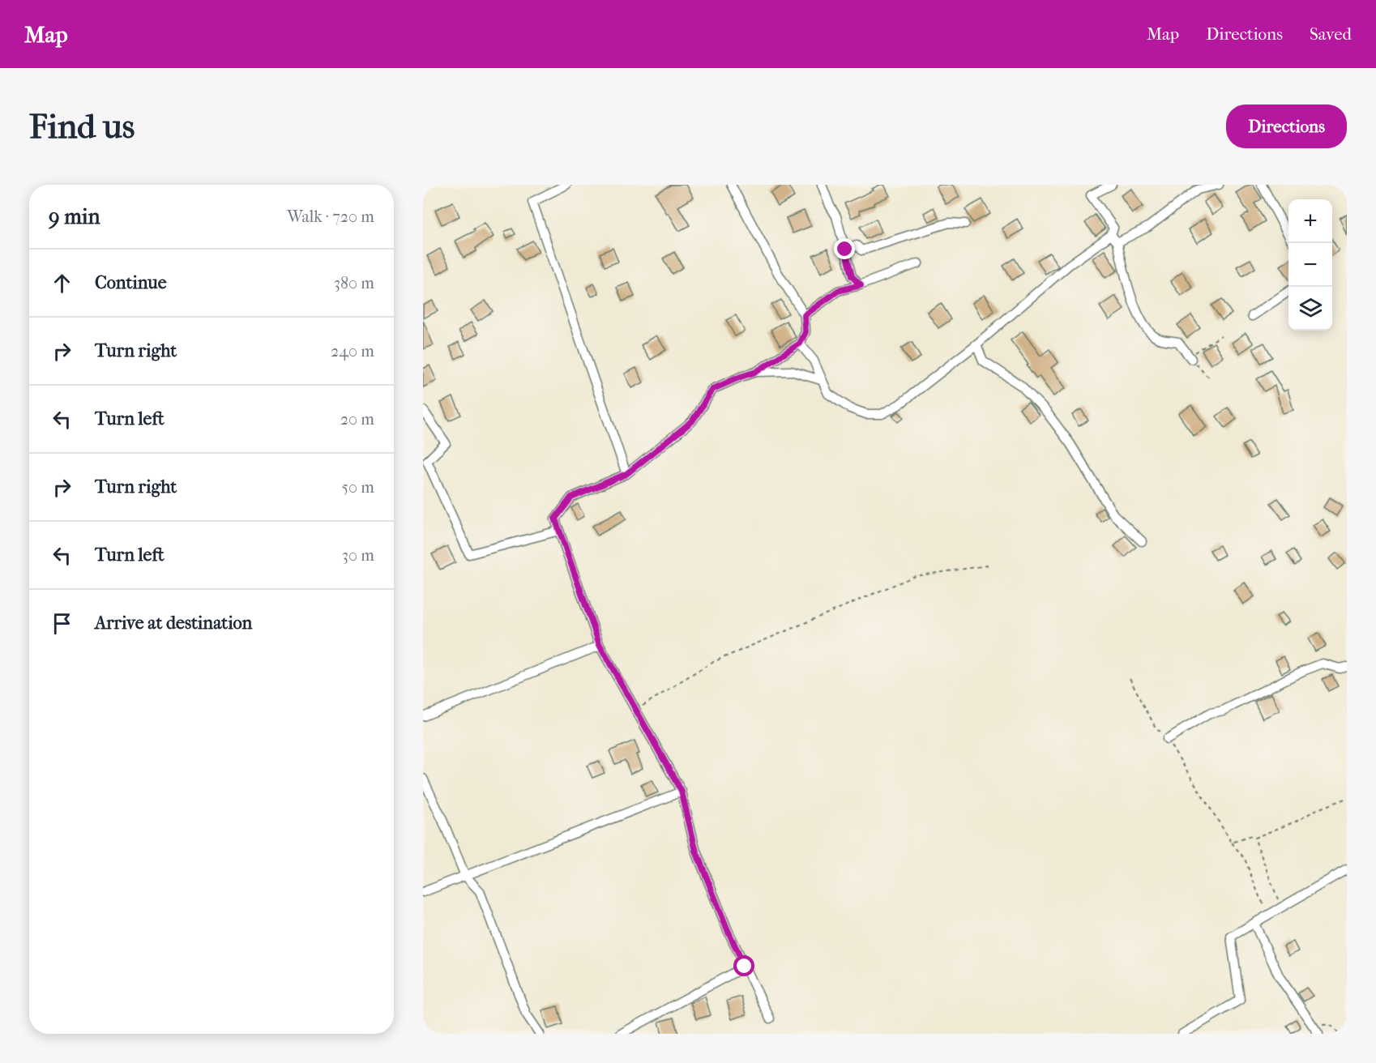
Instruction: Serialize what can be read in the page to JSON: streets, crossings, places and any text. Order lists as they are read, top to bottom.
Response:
{
  "page": {
    "header": "Map",
    "nav": ["Map", "Directions", "Saved"],
    "buttons": "Directions",
    "title": "Find us",
    "heading": ["9 min", "Walk · 720 m"],
    "map_buttons": ["+", "−"],
    "list": [
      ["Continue", "380 m"],
      ["Turn right", "240 m"],
      ["Turn left", "20 m"],
      ["Turn right", "50 m"],
      ["Turn left", "30 m"],
      "Arrive at destination"
    ]
  }
}
